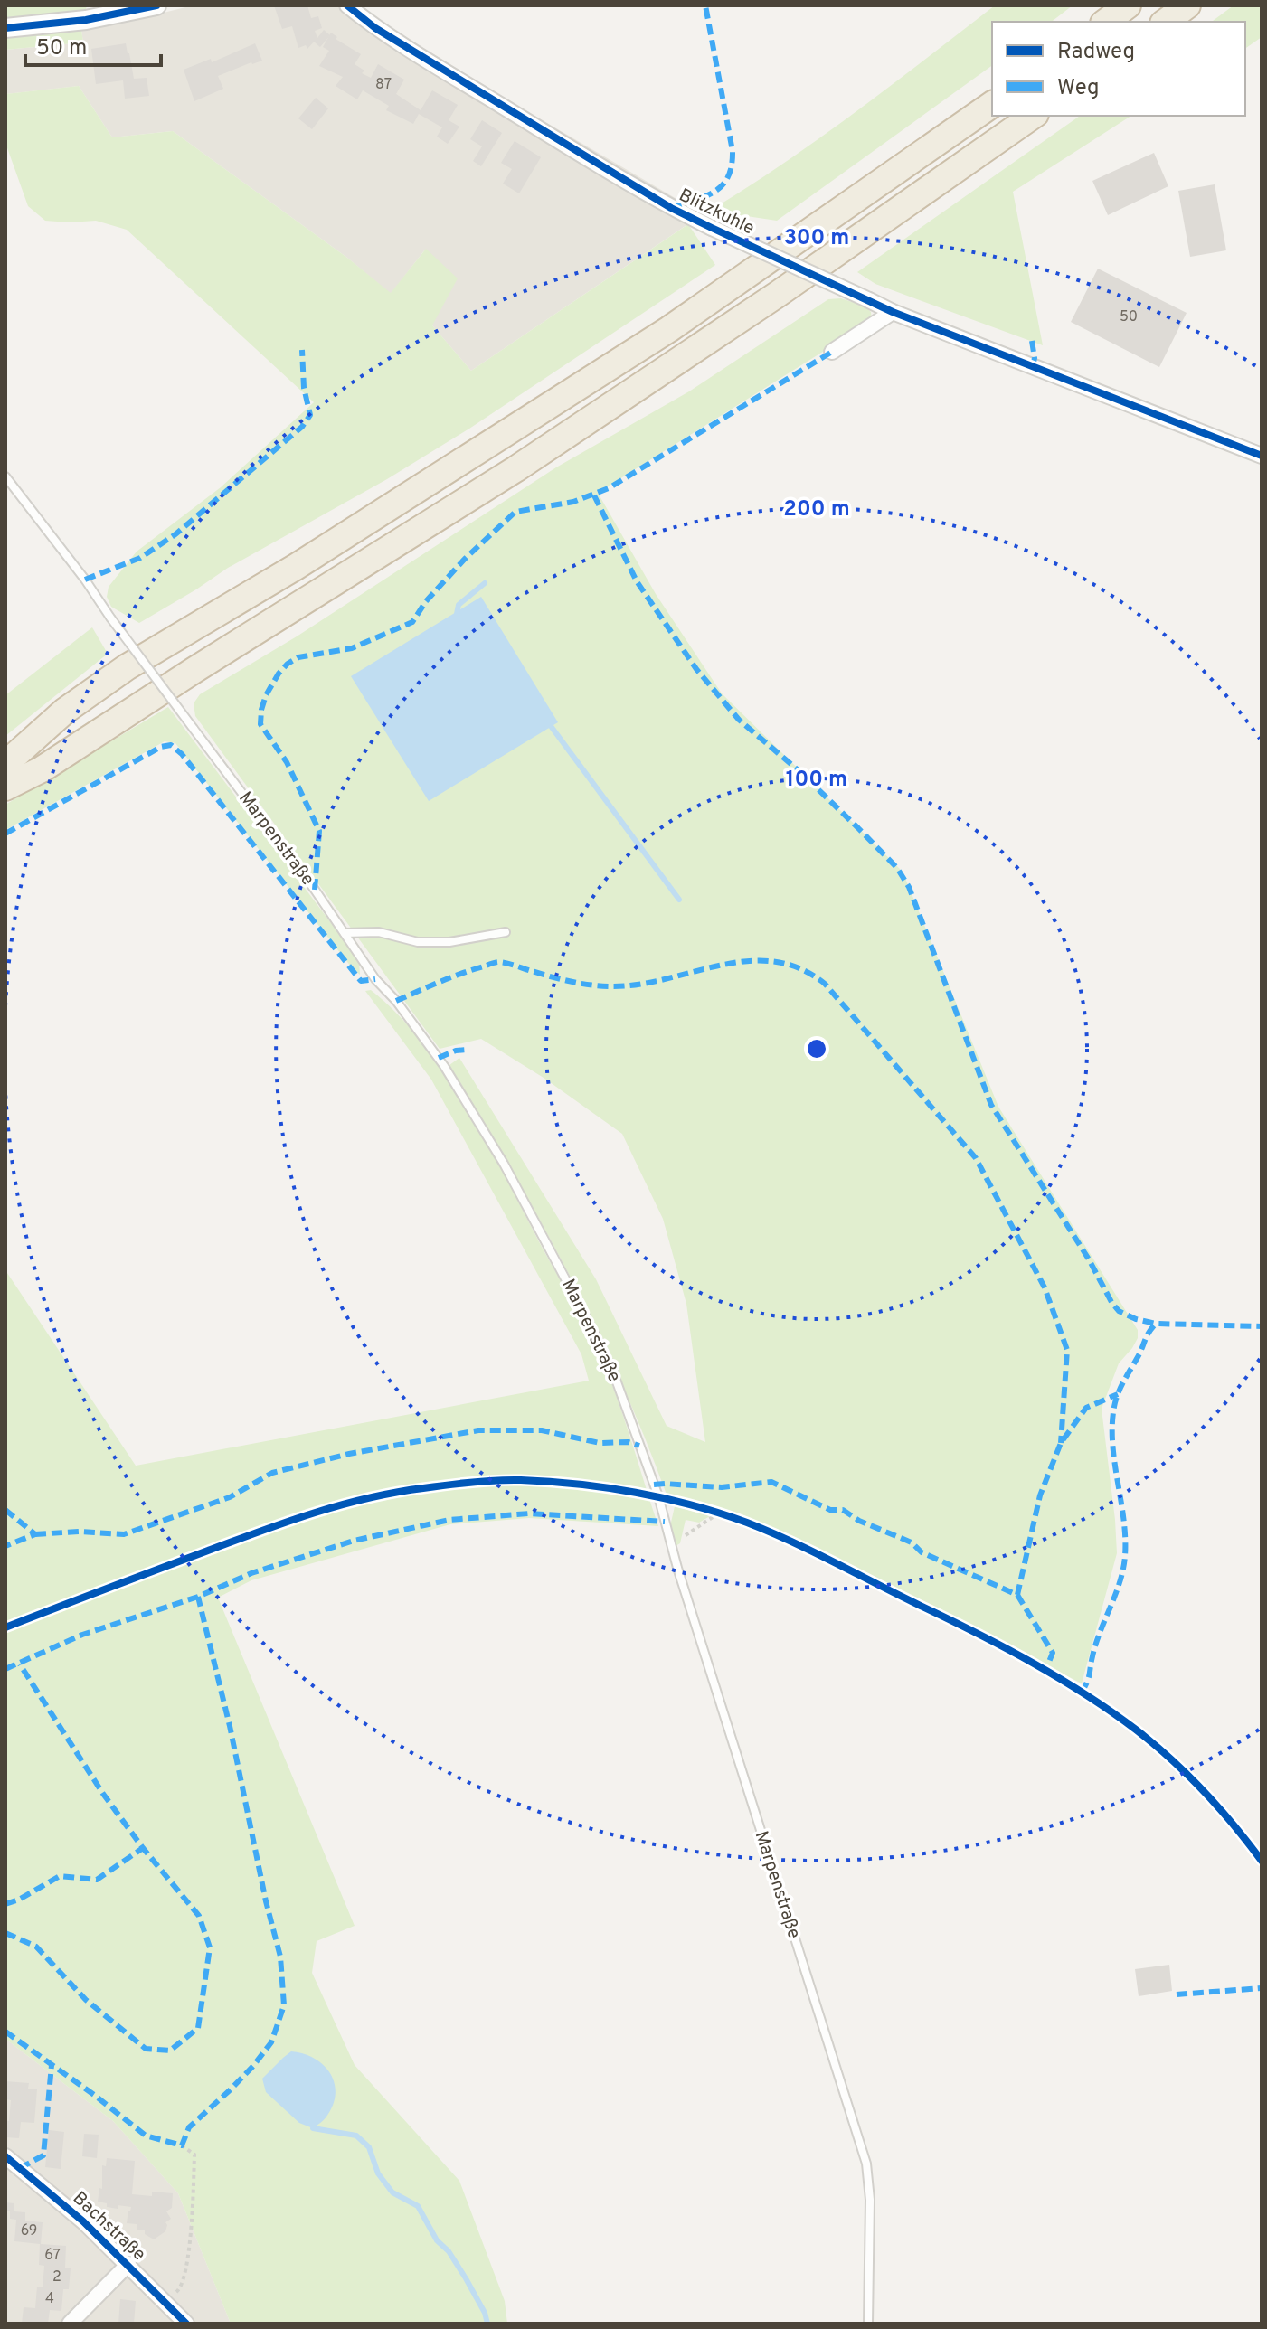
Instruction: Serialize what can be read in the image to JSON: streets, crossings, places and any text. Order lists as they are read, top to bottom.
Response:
{
  "streets": {
    "street": ["Blitzkuhle", "Bachstraße"],
    "lane": ["Marpenstraße"]
  },
  "house_numbers": [
    "87",
    "50",
    "69",
    "67",
    "2",
    "4"
  ],
  "legend": ["Radweg", "Weg"],
  "scale_bar": "50 m",
  "rings": ["300 m", "200 m", "100 m"]
}
